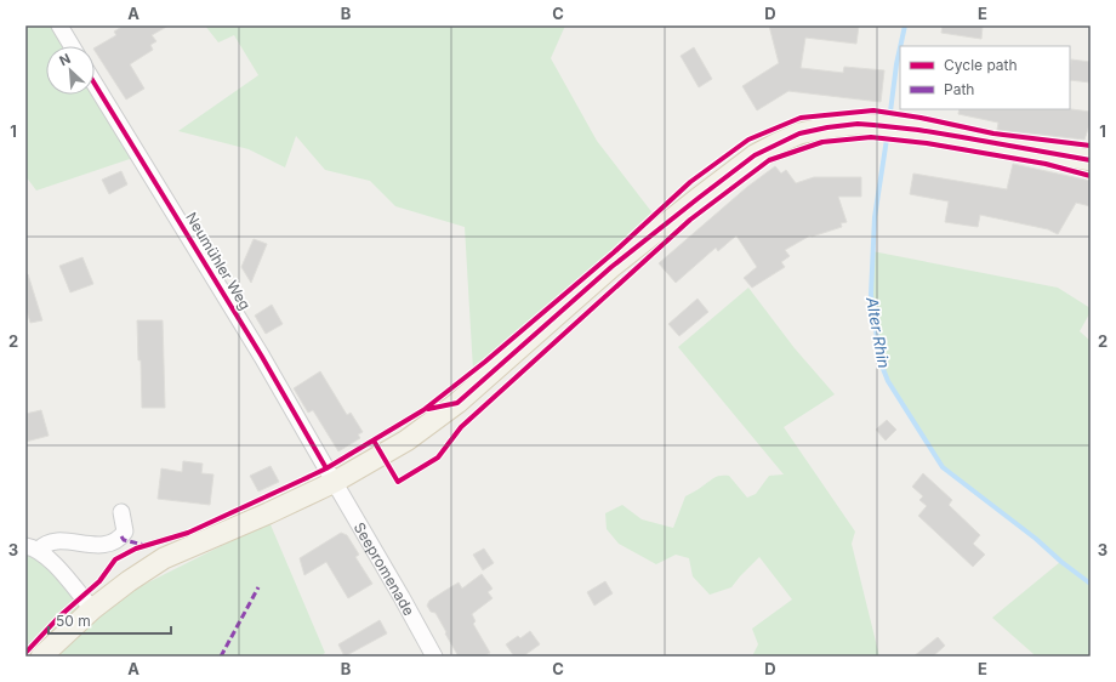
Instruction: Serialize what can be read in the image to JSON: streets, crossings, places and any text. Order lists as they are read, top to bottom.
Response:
{
  "streets": {
    "street": ["Neumühler Weg", "Seepromenade"]
  },
  "crossings": [
    ["Neumühler Weg", "Seepromenade"]
  ],
  "water": ["Alter Rhin"],
  "legend": ["Cycle path", "Path"],
  "scale_bar": "50 m",
  "north": "top left",
  "grid": {
    "columns": [
      "A",
      "B",
      "C",
      "D",
      "E"
    ],
    "rows": ["1", "2", "3"]
  }
}
